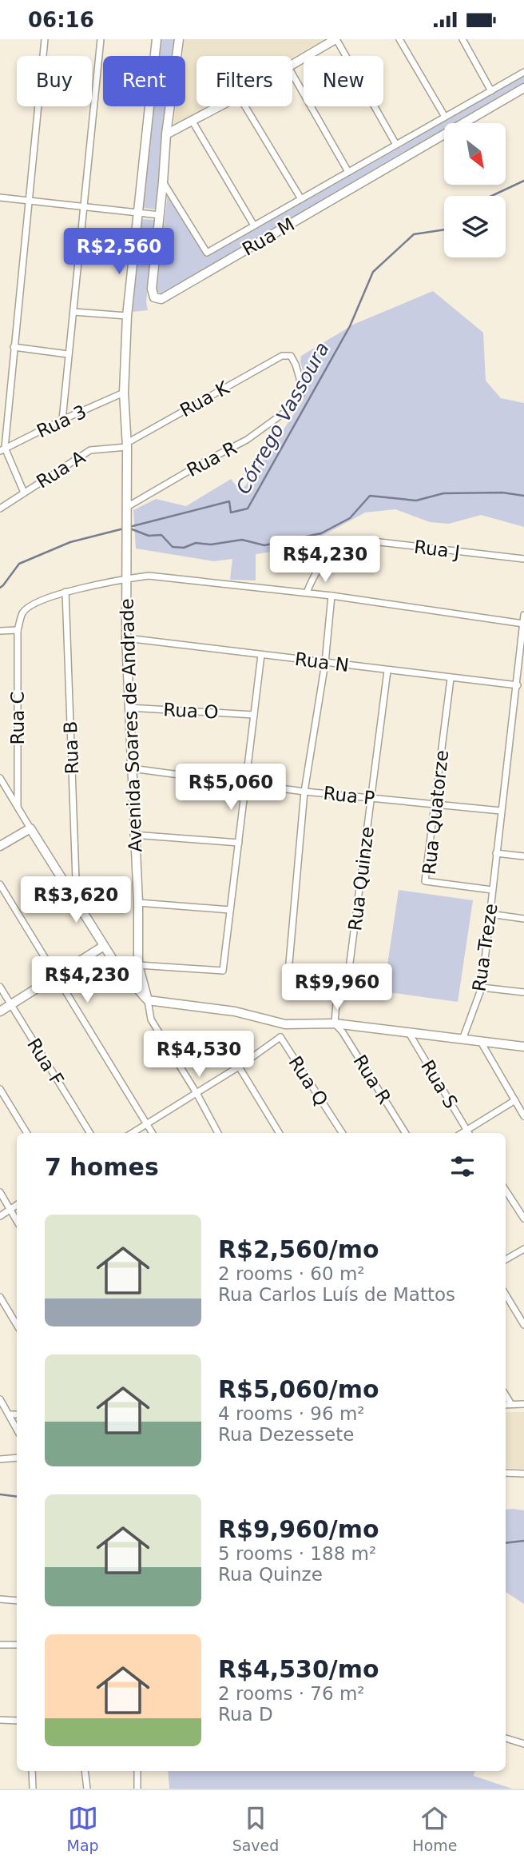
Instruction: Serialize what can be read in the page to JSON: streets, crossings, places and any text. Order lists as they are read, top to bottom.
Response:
{
  "streets": {
    "street": [
      "Rua M",
      "Rua K",
      "Rua 3",
      "Rua R",
      "Rua A",
      "Rua J",
      "Rua N",
      "Rua O",
      "Rua C",
      "Avenida Soares de Andrade",
      "Rua B",
      "Rua P",
      "Rua Quatorze",
      "Rua Quinze",
      "Rua Treze",
      "Rua F",
      "Rua Q",
      "Rua S"
    ]
  },
  "crossings": [
    ["Rua K", "Rua R"],
    ["Rua K", "Rua A"],
    ["Rua K", "Avenida Soares de Andrade"],
    ["Rua 3", "Avenida Soares de Andrade"],
    ["Rua R", "Avenida Soares de Andrade"],
    ["Rua A", "Avenida Soares de Andrade"],
    ["Rua N", "Avenida Soares de Andrade"],
    ["Rua N", "Rua Quatorze"],
    ["Rua N", "Rua Quinze"],
    ["Rua N", "Rua Treze"],
    ["Rua O", "Avenida Soares de Andrade"],
    ["Avenida Soares de Andrade", "Rua P"],
    ["Rua P", "Rua Quatorze"],
    ["Rua P", "Rua Quinze"],
    ["Rua P", "Rua Treze"],
    ["Rua Quatorze", "Rua Treze"]
  ],
  "water": ["Córrego Vassoura"],
  "north": "bottom right",
  "page": {
    "status": "06:16",
    "chip": [
      "Buy",
      "Rent",
      "Filters",
      "New"
    ],
    "price": [
      "R$2,560",
      "R$4,230",
      "R$5,060",
      "R$3,620",
      "R$4,230",
      "R$9,960",
      "R$4,530"
    ],
    "heading": "7 homes",
    "list": [
      {
        "name": "R$2,560/mo",
        "note": "2 rooms · 60 m² · Rua Carlos Luís de Mattos"
      },
      {
        "name": "R$5,060/mo",
        "note": "4 rooms · 96 m² · Rua Dezessete"
      },
      {
        "name": "R$9,960/mo",
        "note": "5 rooms · 188 m² · Rua Quinze"
      },
      {
        "name": "R$4,530/mo",
        "note": "2 rooms · 76 m² · Rua D"
      }
    ],
    "tabs": ["Map", "Saved", "Home"]
  }
}
